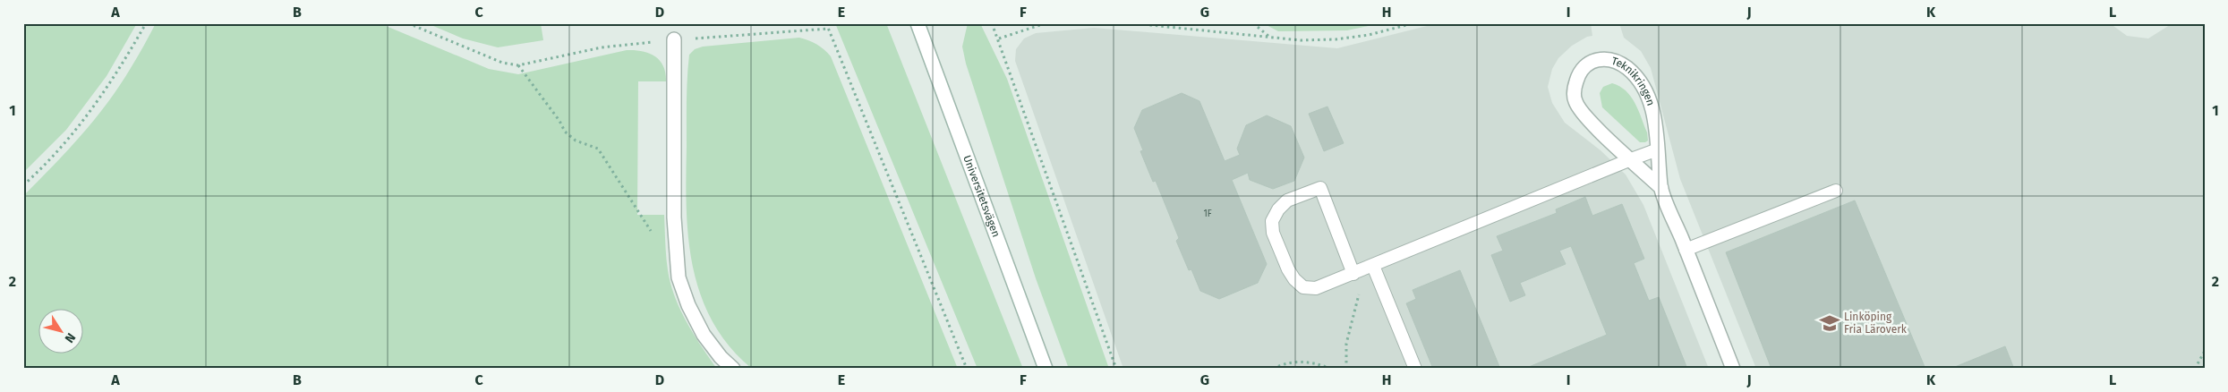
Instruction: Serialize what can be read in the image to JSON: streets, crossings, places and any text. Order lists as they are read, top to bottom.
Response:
{
  "streets": {
    "street": ["Teknikringen", "Universitetsvägen"]
  },
  "places": {
    "school or university": ["Linköping Fria Läroverk"]
  },
  "house_numbers": ["1F"],
  "north": "bottom right",
  "grid": {
    "columns": [
      "A",
      "B",
      "C",
      "D",
      "E",
      "F",
      "G",
      "H",
      "I",
      "J",
      "K",
      "L"
    ],
    "rows": ["1", "2"]
  }
}
